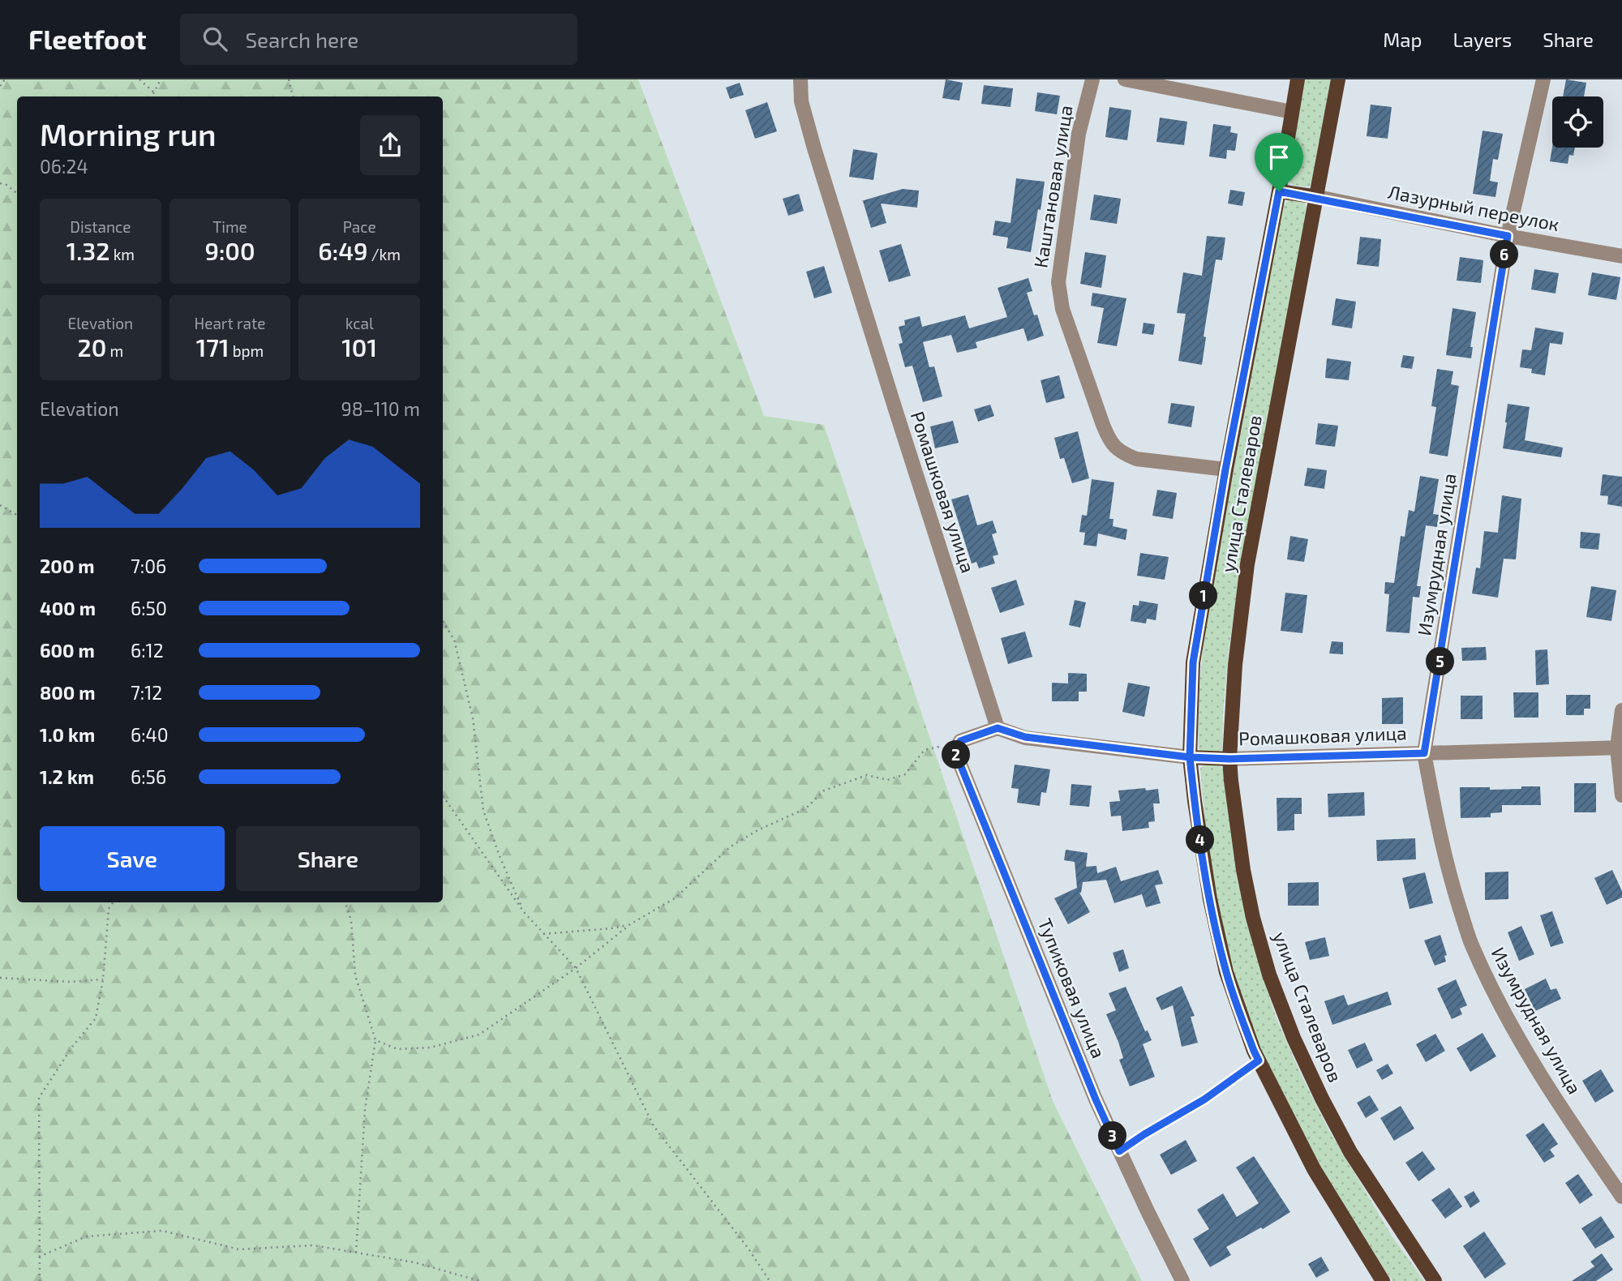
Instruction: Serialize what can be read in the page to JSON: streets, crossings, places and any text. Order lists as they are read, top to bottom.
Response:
{
  "streets": {
    "main road": ["улица Сталеваров"],
    "street": [
      "Каштановая улица",
      "Лазурный переулок",
      "Ромашковая улица",
      "Изумрудная улица",
      "Тупиковая улица"
    ]
  },
  "crossings": [
    ["Каштановая улица", "улица Сталеваров"],
    ["Лазурный переулок", "улица Сталеваров"],
    ["Лазурный переулок", "Изумрудная улица"],
    ["Ромашковая улица", "улица Сталеваров"],
    ["Ромашковая улица", "Изумрудная улица"]
  ],
  "page": {
    "header": "Fleetfoot",
    "search": "Search here",
    "nav": ["Map", "Layers", "Share"],
    "heading": ["Morning run", "06:24"],
    "stats": [
      ["Distance", "1.32 km"],
      ["Time", "9:00"],
      ["Pace", "6:49 /km"],
      ["Elevation", "20 m"],
      ["Heart rate", "171 bpm"],
      ["kcal", "101"]
    ],
    "pins": [
      "6",
      "1",
      "5",
      "2",
      "4",
      "3"
    ],
    "chart": ["Elevation", "98–110 m"],
    "list": [
      {
        "name": "200 m",
        "note": "7:06"
      },
      {
        "name": "400 m",
        "note": "6:50"
      },
      {
        "name": "600 m",
        "note": "6:12"
      },
      {
        "name": "800 m",
        "note": "7:12"
      },
      {
        "name": "1.0 km",
        "note": "6:40"
      },
      {
        "name": "1.2 km",
        "note": "6:56"
      }
    ],
    "buttons": ["Save", "Share"]
  }
}
